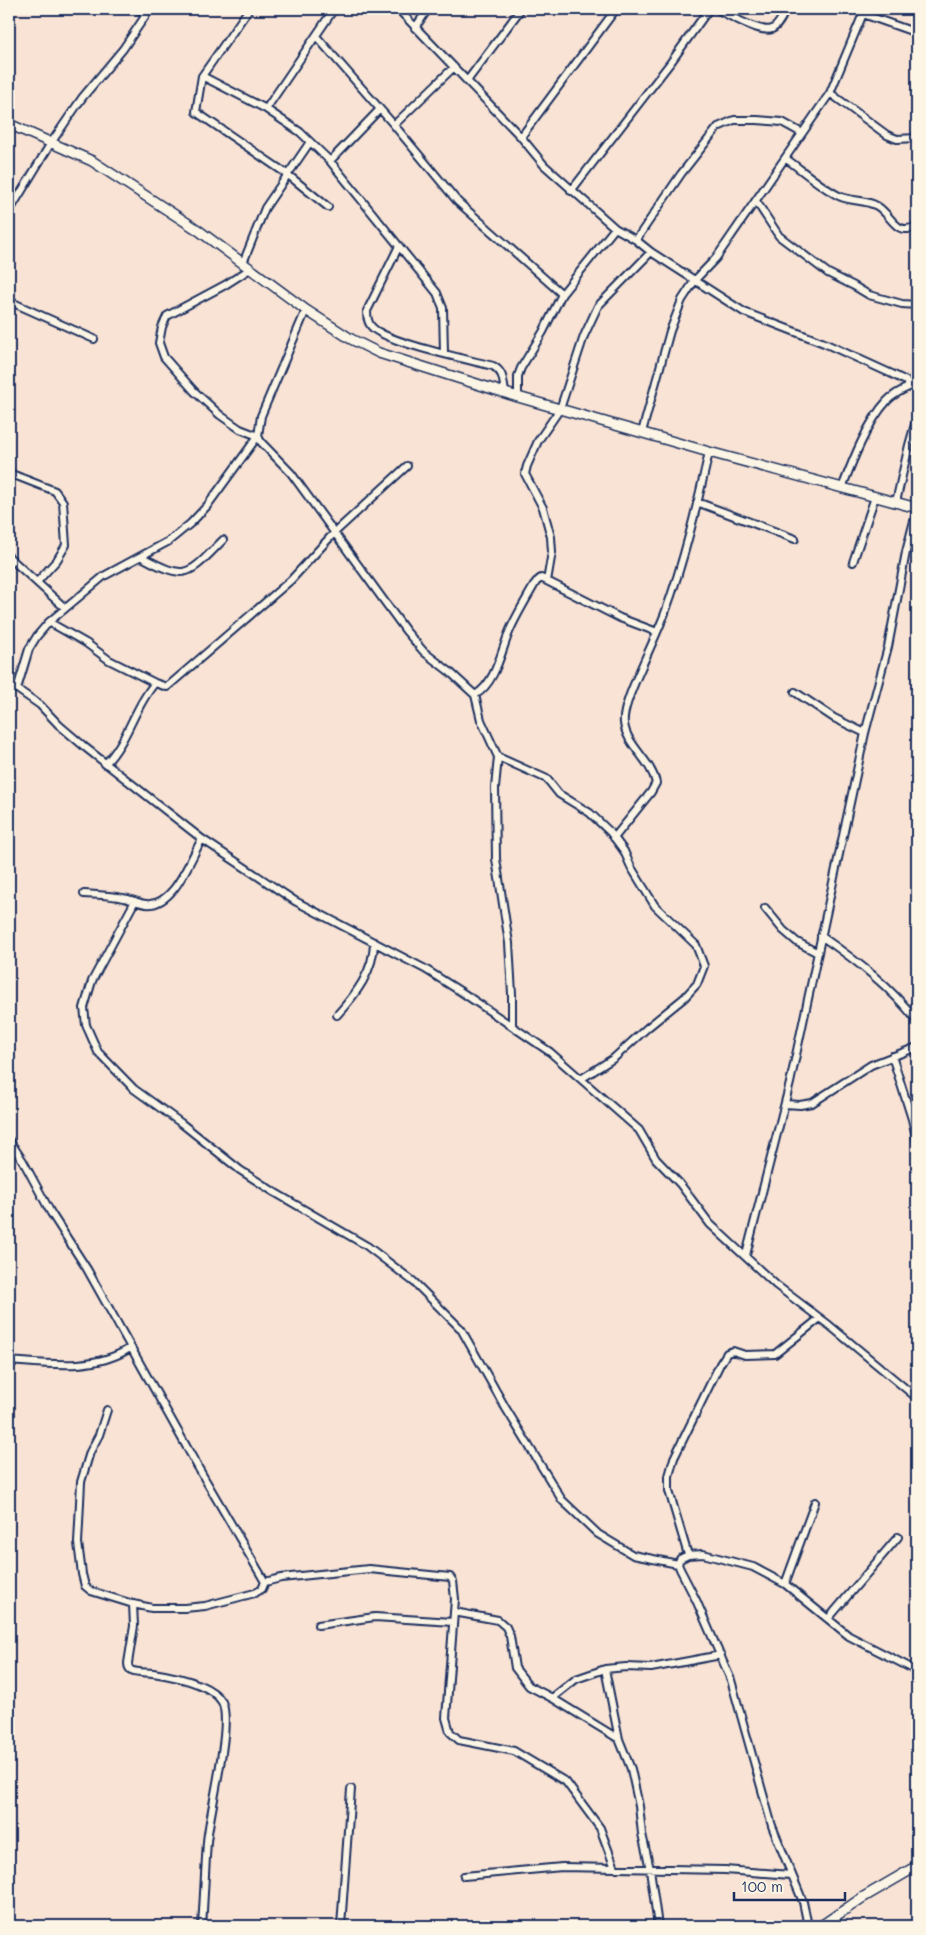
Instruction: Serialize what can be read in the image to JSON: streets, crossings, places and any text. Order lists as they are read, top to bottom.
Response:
{
  "scale_bar": "100 m"
}
